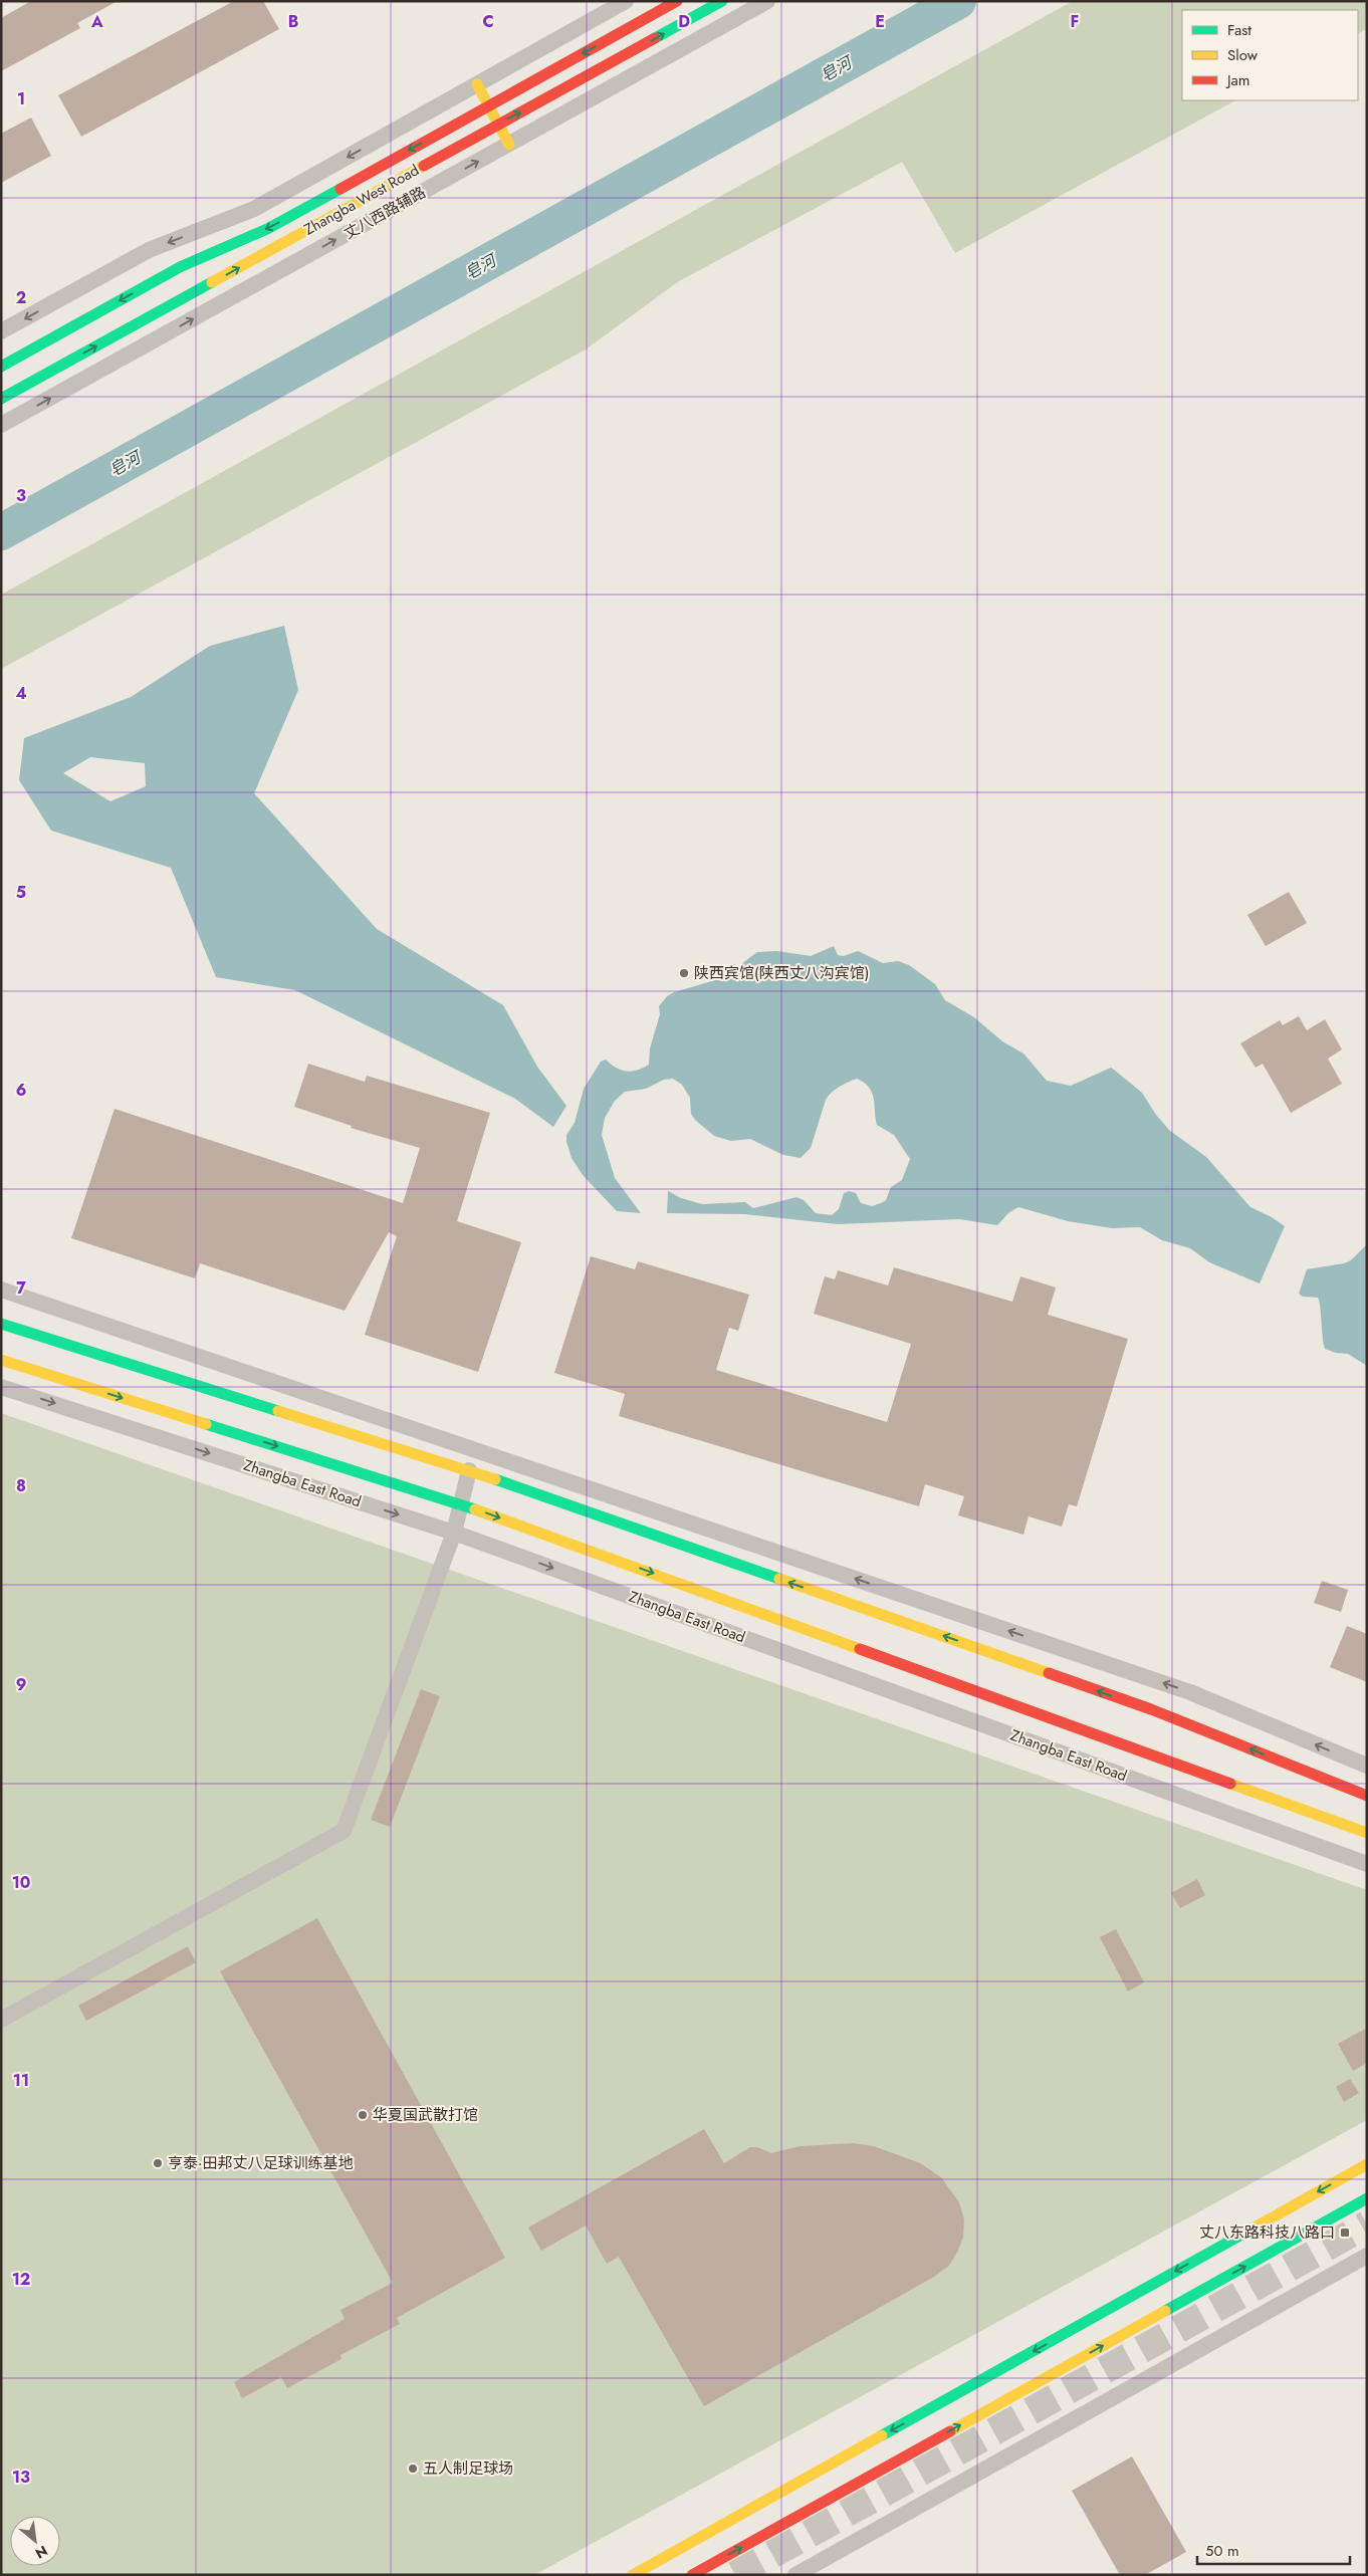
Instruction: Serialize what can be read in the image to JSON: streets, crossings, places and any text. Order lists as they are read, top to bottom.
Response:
{
  "streets": {
    "main road": ["Zhangba West Road", "Zhangba East Road"],
    "street": ["丈八西路辅路"]
  },
  "water": ["皂河"],
  "places": {
    "other": [
      "陕西宾馆(陕西丈八沟宾馆)",
      "华夏国武散打馆",
      "亨泰·田邦丈八足球训练基地",
      "五人制足球场"
    ],
    "transit": ["丈八东路科技八路口"]
  },
  "legend": ["Fast", "Slow", "Jam"],
  "scale_bar": "50 m",
  "north": "bottom right",
  "grid": {
    "columns": [
      "A",
      "B",
      "C",
      "D",
      "E",
      "F"
    ],
    "rows": [
      "1",
      "2",
      "3",
      "4",
      "5",
      "6",
      "7",
      "8",
      "9",
      "10",
      "11",
      "12",
      "13"
    ]
  }
}
